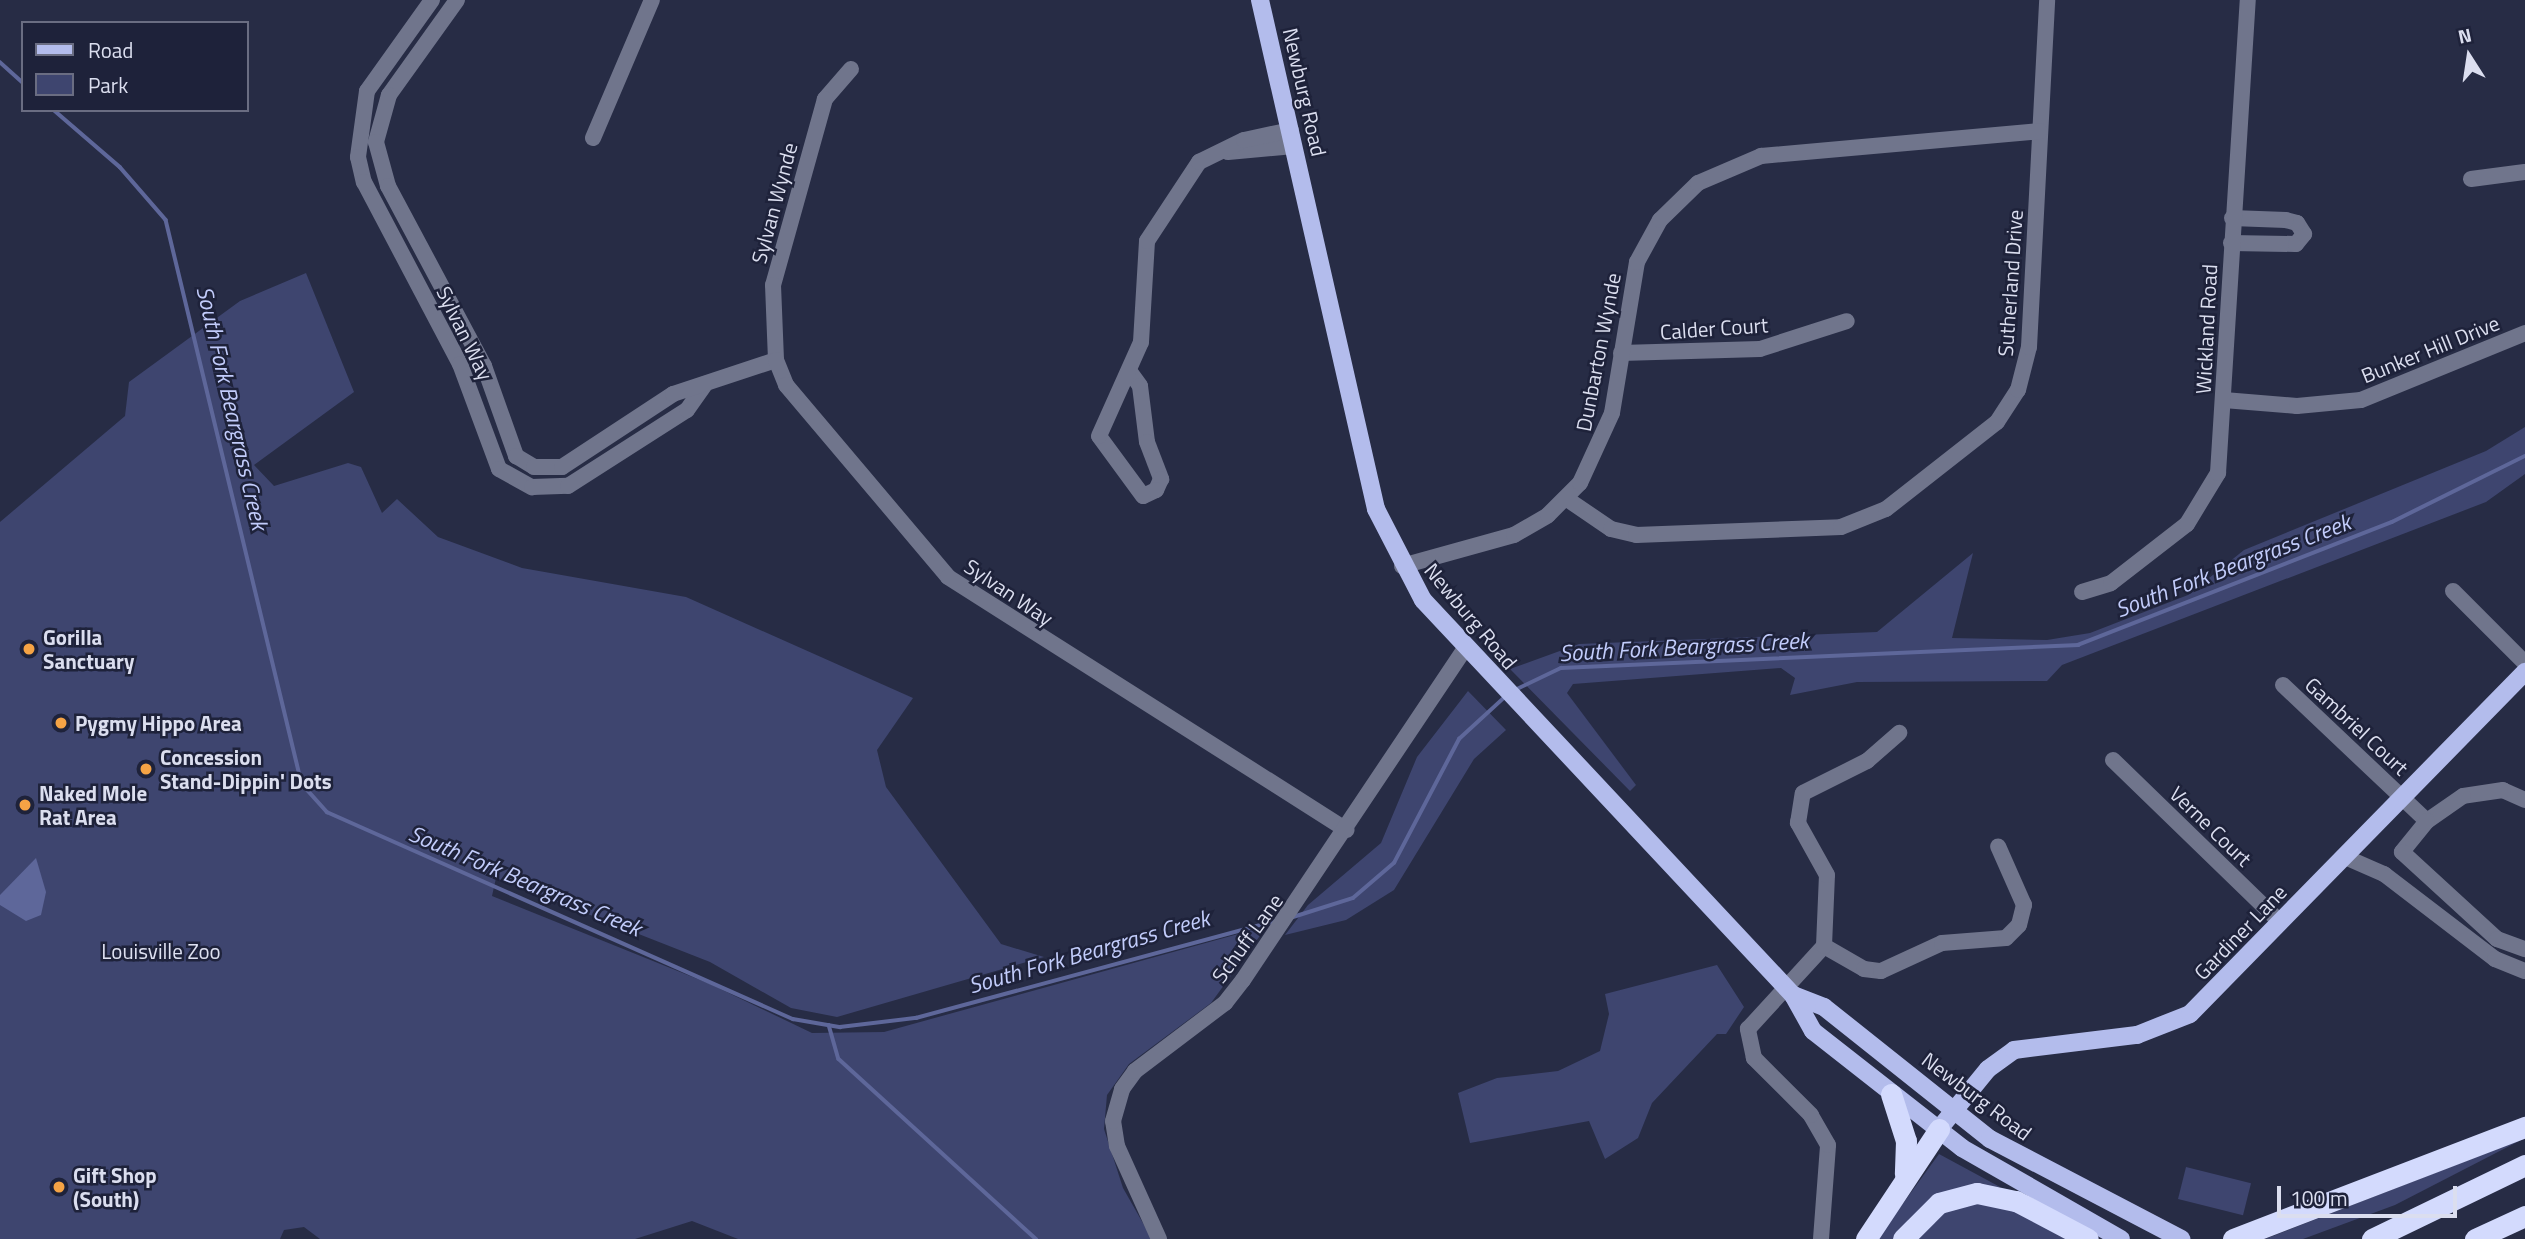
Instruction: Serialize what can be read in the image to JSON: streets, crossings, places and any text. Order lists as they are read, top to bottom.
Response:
{
  "streets": {
    "main road": ["Newburg Road", "Gardiner Lane"],
    "street": [
      "Sylvan Wynde",
      "Sutherland Drive",
      "Calder Court",
      "Wickland Road",
      "Sylvan Way",
      "Bunker Hill Drive",
      "Dunbarton Wynde",
      "Gambriel Court",
      "Verne Court",
      "Schuff Lane"
    ]
  },
  "crossings": [
    ["Newburg Road", "Dunbarton Wynde"],
    ["Newburg Road", "Gardiner Lane"],
    ["Newburg Road", "Schuff Lane"],
    ["Sylvan Wynde", "Sylvan Way"],
    ["Sutherland Drive", "Dunbarton Wynde"],
    ["Calder Court", "Dunbarton Wynde"],
    ["Wickland Road", "Bunker Hill Drive"],
    ["Sylvan Way", "Schuff Lane"],
    ["Gambriel Court", "Gardiner Lane"],
    ["Verne Court", "Gardiner Lane"]
  ],
  "water": ["South Fork Beargrass Creek"],
  "parks": ["Louisville Zoo"],
  "places": [
    "Gorilla Sanctuary",
    "Pygmy Hippo Area",
    "Concession Stand-Dippin' Dots",
    "Naked Mole Rat Area",
    "Gift Shop (South)"
  ],
  "legend": ["Road", "Park"],
  "scale_bar": "100 m",
  "north": "top"
}
